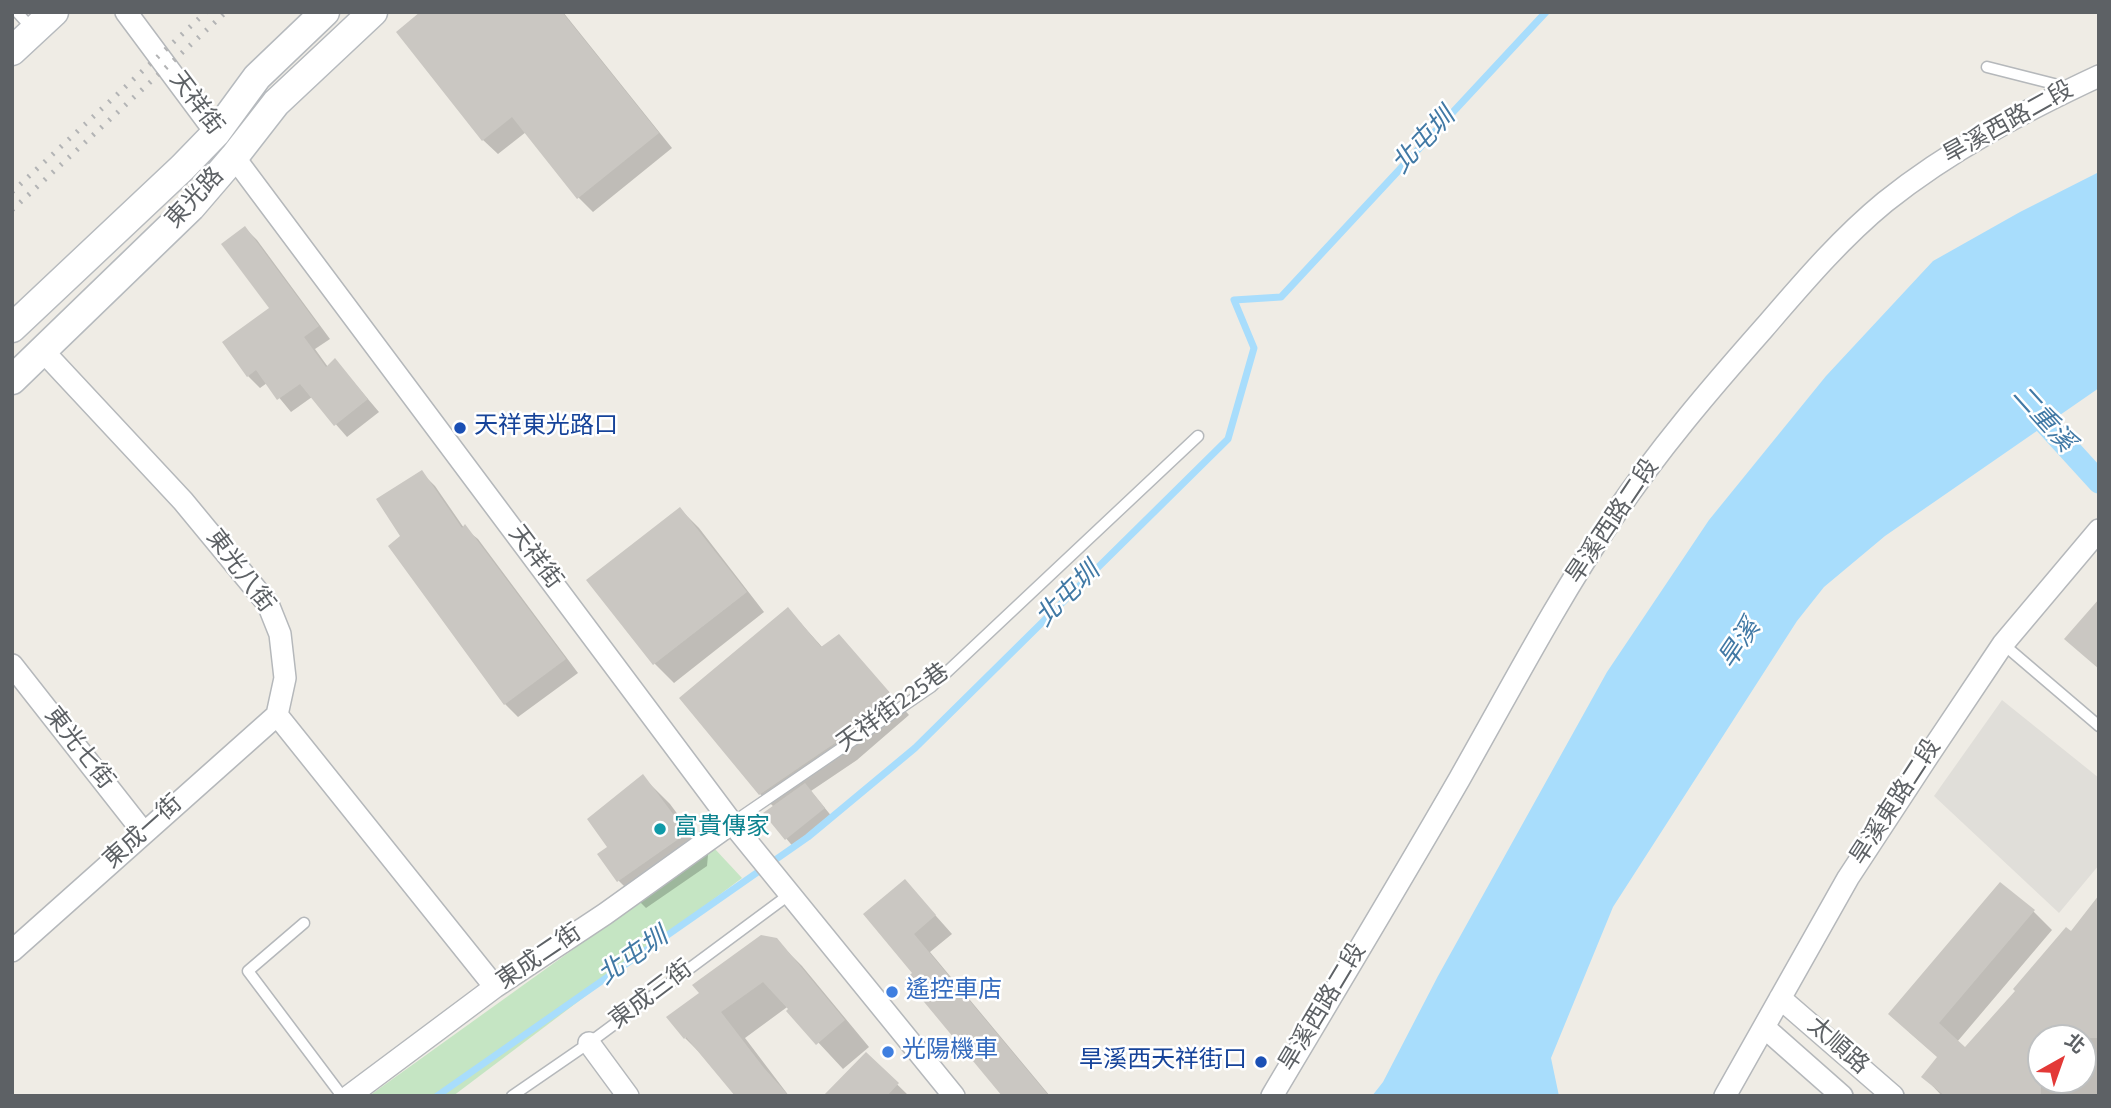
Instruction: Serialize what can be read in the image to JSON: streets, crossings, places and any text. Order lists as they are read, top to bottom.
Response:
{
  "streets": {
    "street": [
      "天祥街",
      "旱溪西路二段",
      "東光路",
      "東光八街",
      "東光七街",
      "旱溪東路二段",
      "東成一街",
      "東成二街",
      "太順路"
    ],
    "lane": ["天祥街225巷", "東成三街"]
  },
  "crossings": [
    ["天祥街", "東光路"],
    ["天祥街", "天祥街225巷"],
    ["天祥街", "東成二街"],
    ["天祥街", "東成三街"],
    ["東光路", "東光八街"],
    ["東光八街", "東成一街"],
    ["天祥街225巷", "東成二街"],
    ["東光七街", "東成一街"],
    ["旱溪東路二段", "太順路"]
  ],
  "water": ["北屯圳", "二重溪", "旱溪"],
  "places": [
    "天祥東光路口",
    "富貴傳家",
    "遙控車店",
    "光陽機車",
    "旱溪西天祥街口"
  ],
  "north": "top right"
}
